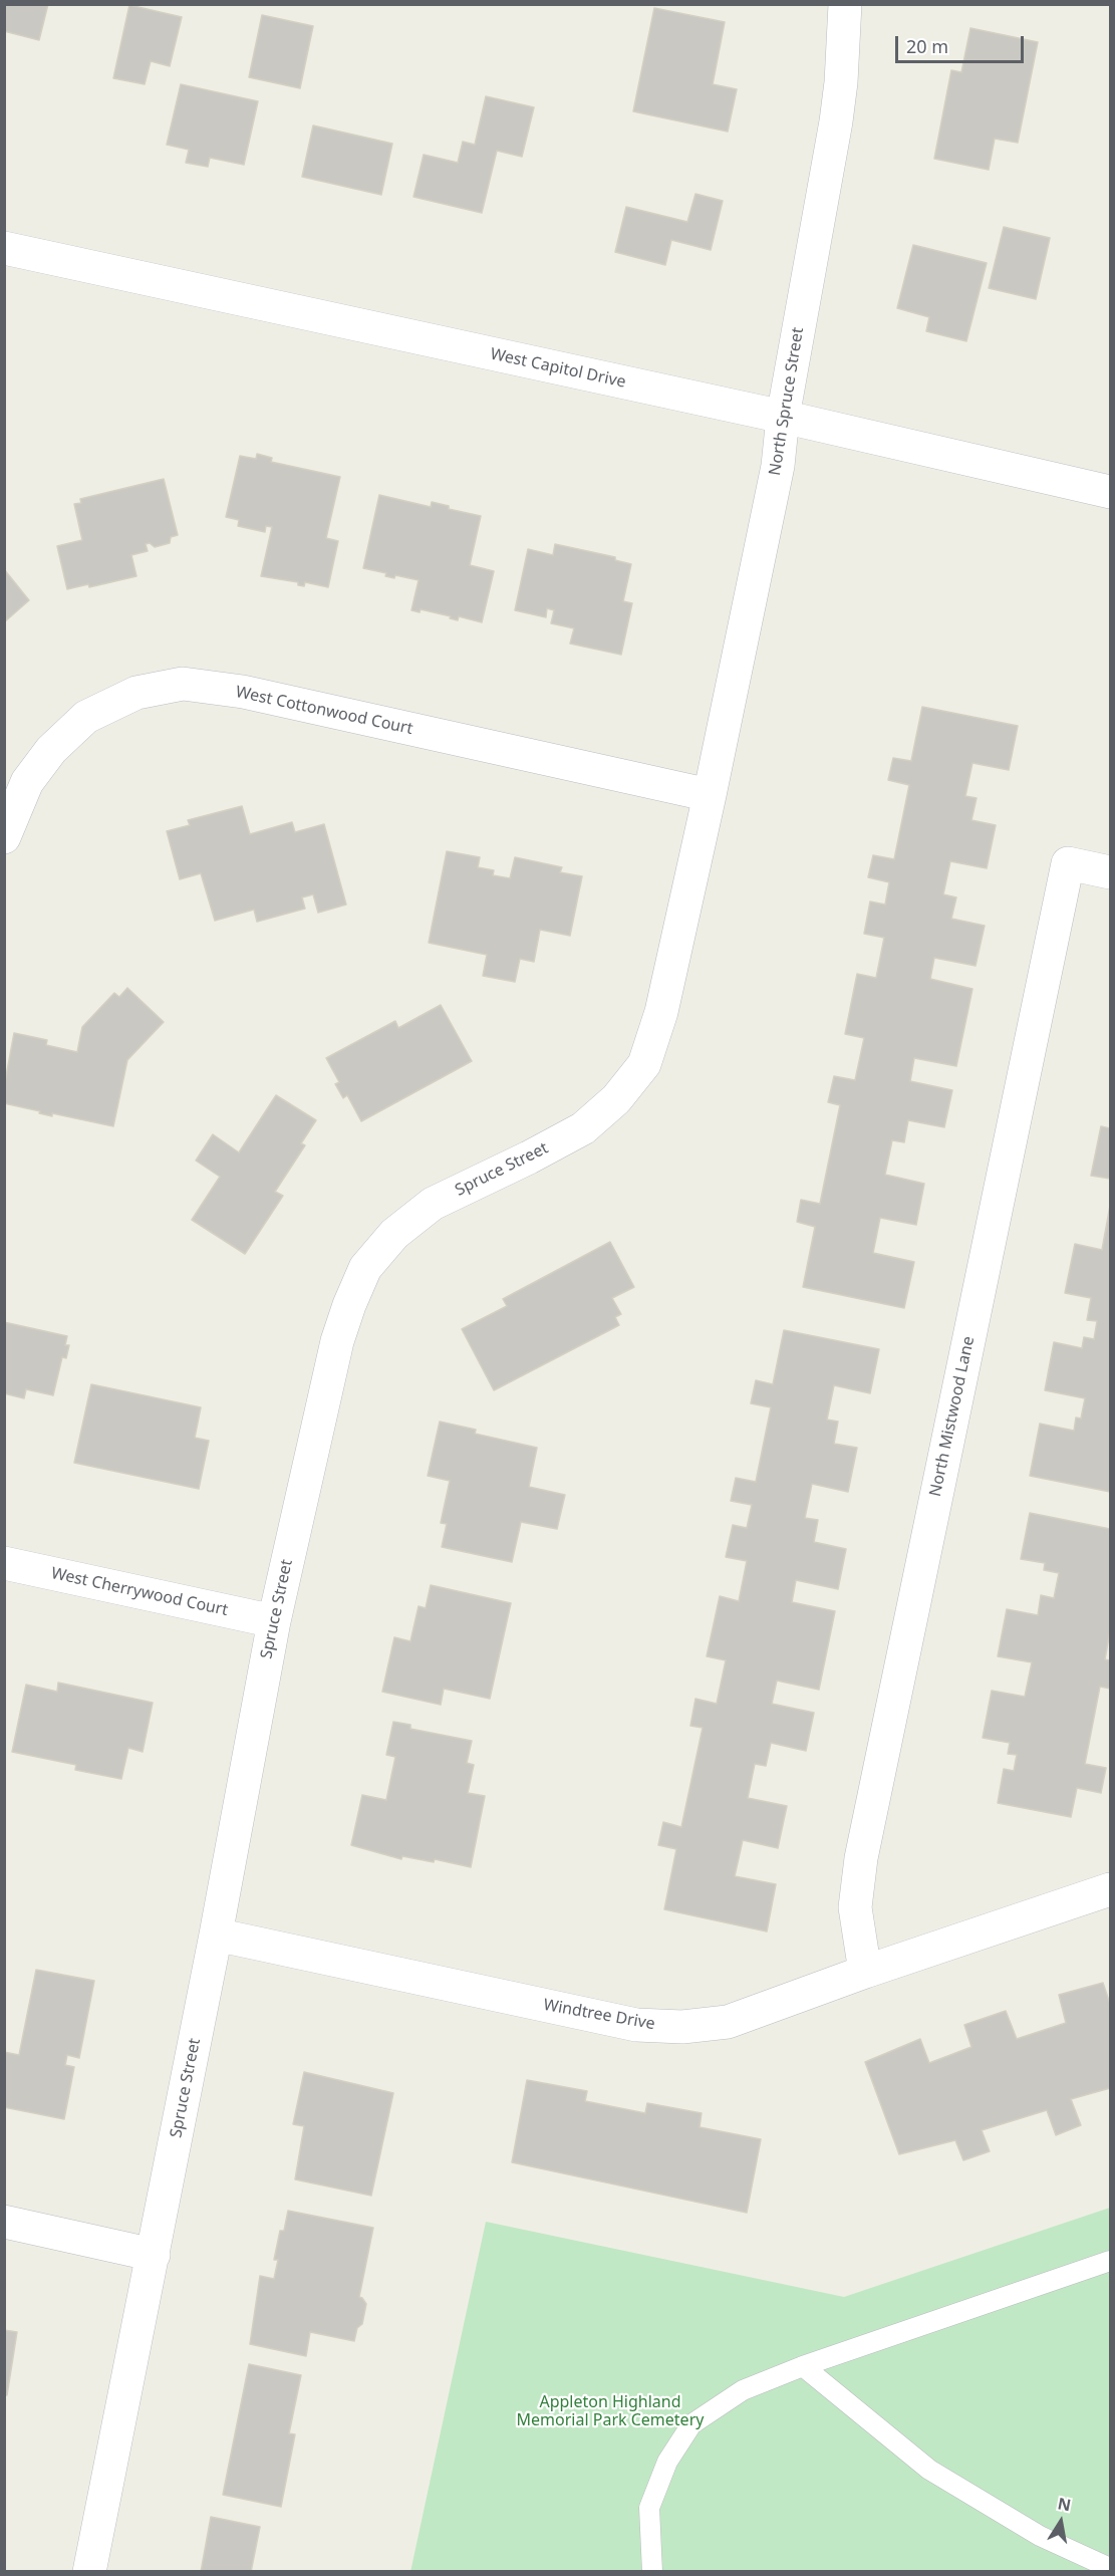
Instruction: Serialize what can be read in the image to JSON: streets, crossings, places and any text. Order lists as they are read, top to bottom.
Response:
{
  "streets": {
    "street": [
      "West Capitol Drive",
      "North Spruce Street",
      "West Cottonwood Court",
      "Spruce Street",
      "North Mistwood Lane",
      "West Cherrywood Court",
      "Windtree Drive"
    ]
  },
  "crossings": [
    ["West Capitol Drive", "North Spruce Street"],
    ["North Spruce Street", "West Cottonwood Court"],
    ["North Spruce Street", "Spruce Street"],
    ["West Cottonwood Court", "Spruce Street"],
    ["Spruce Street", "West Cherrywood Court"],
    ["Spruce Street", "Windtree Drive"],
    ["North Mistwood Lane", "Windtree Drive"]
  ],
  "parks": ["Appleton Highland Memorial Park Cemetery"],
  "scale_bar": "20 m",
  "north": "top"
}
